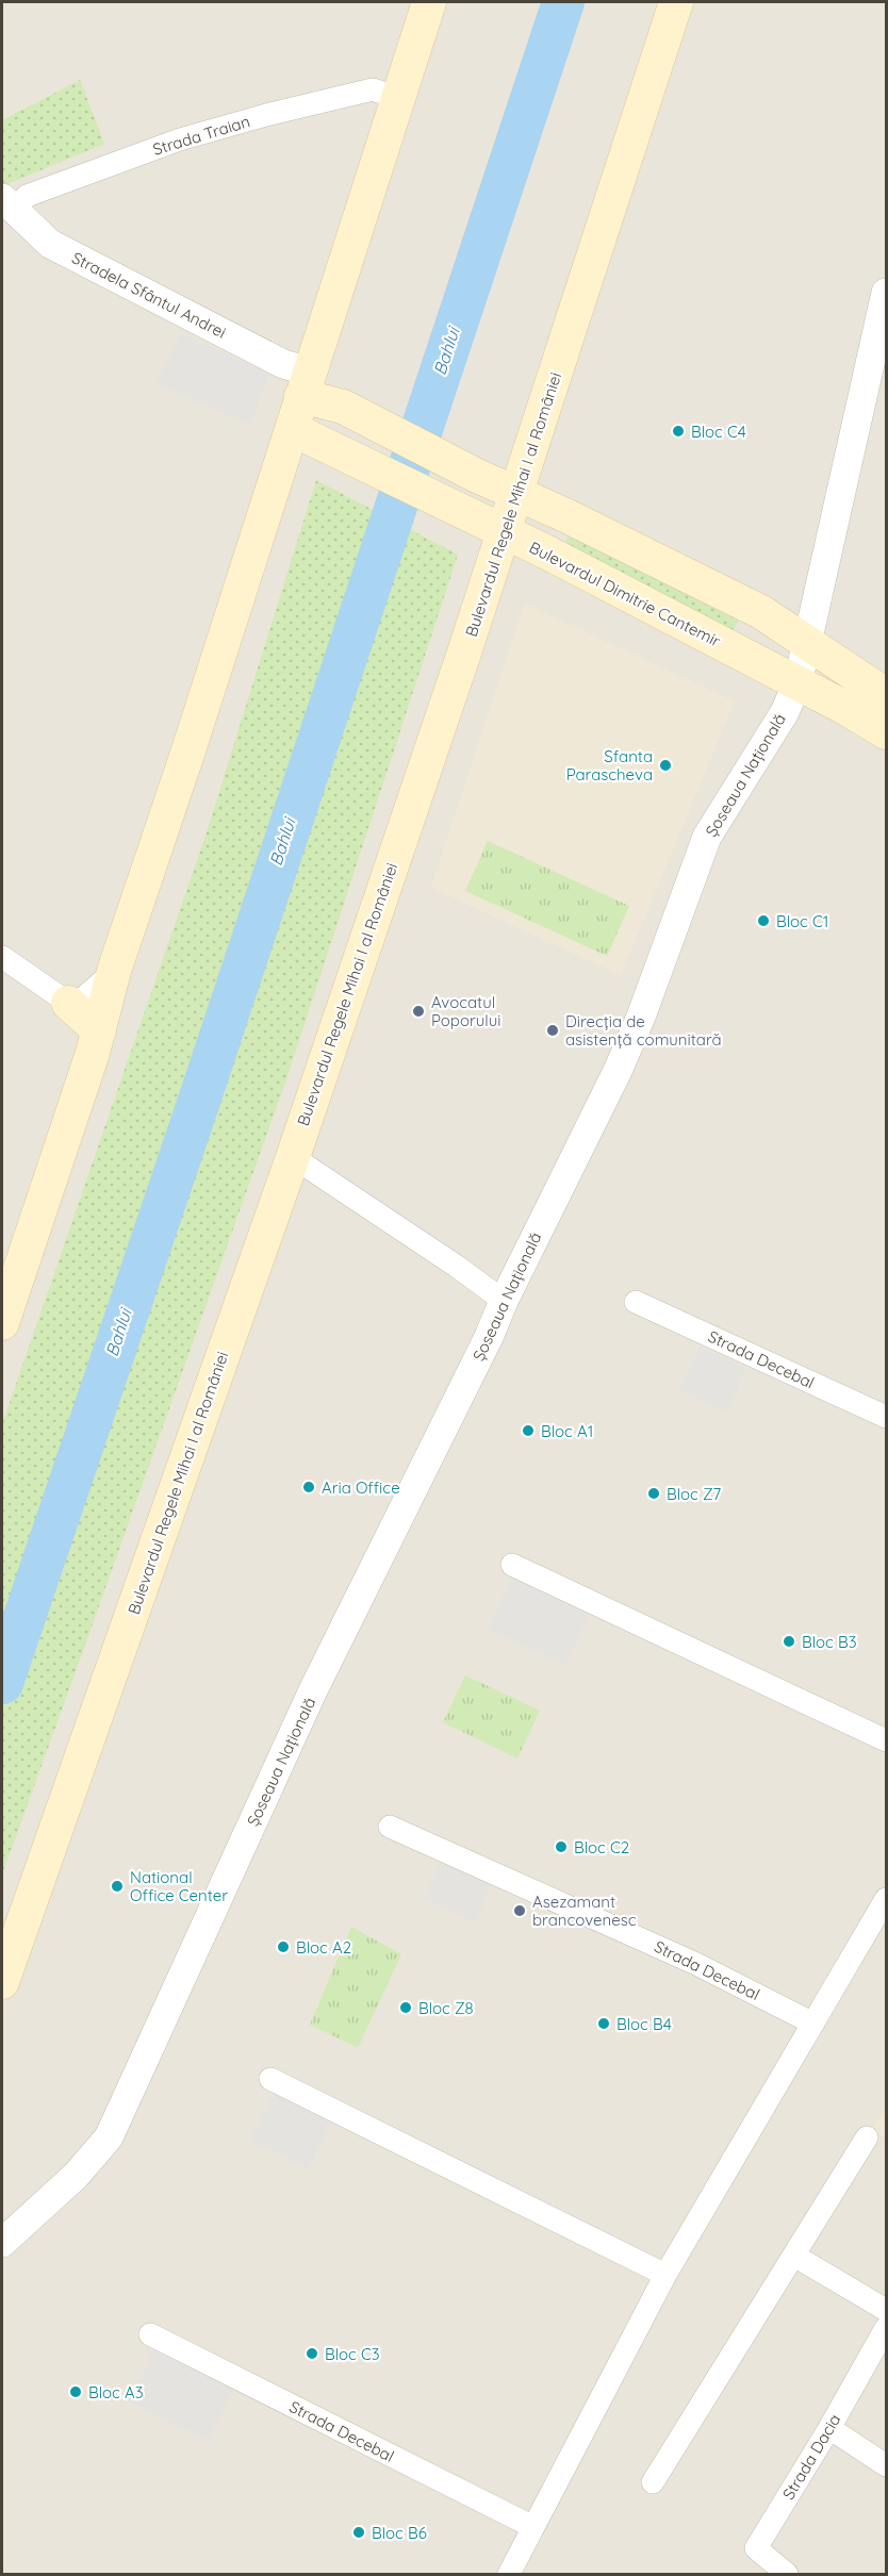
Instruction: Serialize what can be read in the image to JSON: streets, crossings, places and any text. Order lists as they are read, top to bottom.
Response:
{
  "streets": {
    "main road": ["Bulevardul Regele Mihai I al României", "Bulevardul Dimitrie Cantemir"],
    "street": [
      "Strada Traian",
      "Stradela Sfântul Andrei",
      "Șoseaua Națională",
      "Strada Decebal",
      "Strada Dacia"
    ]
  },
  "crossings": [
    ["Strada Traian", "Stradela Sfântul Andrei"],
    ["Bulevardul Regele Mihai I al României", "Bulevardul Dimitrie Cantemir"],
    ["Bulevardul Dimitrie Cantemir", "Șoseaua Națională"]
  ],
  "water": ["Bahlui"],
  "places": [
    "Bloc C4",
    "Sfanta Parascheva",
    "Bloc C1",
    "Avocatul Poporului",
    "Direcția de asistență comunitară",
    "Bloc A1",
    "Aria Office",
    "Bloc Z7",
    "Bloc B3",
    "Bloc C2",
    "National Office Center",
    "Asezamant brancovenesc",
    "Bloc A2",
    "Bloc Z8",
    "Bloc B4",
    "Bloc C3",
    "Bloc A3",
    "Bloc B6"
  ]
}
